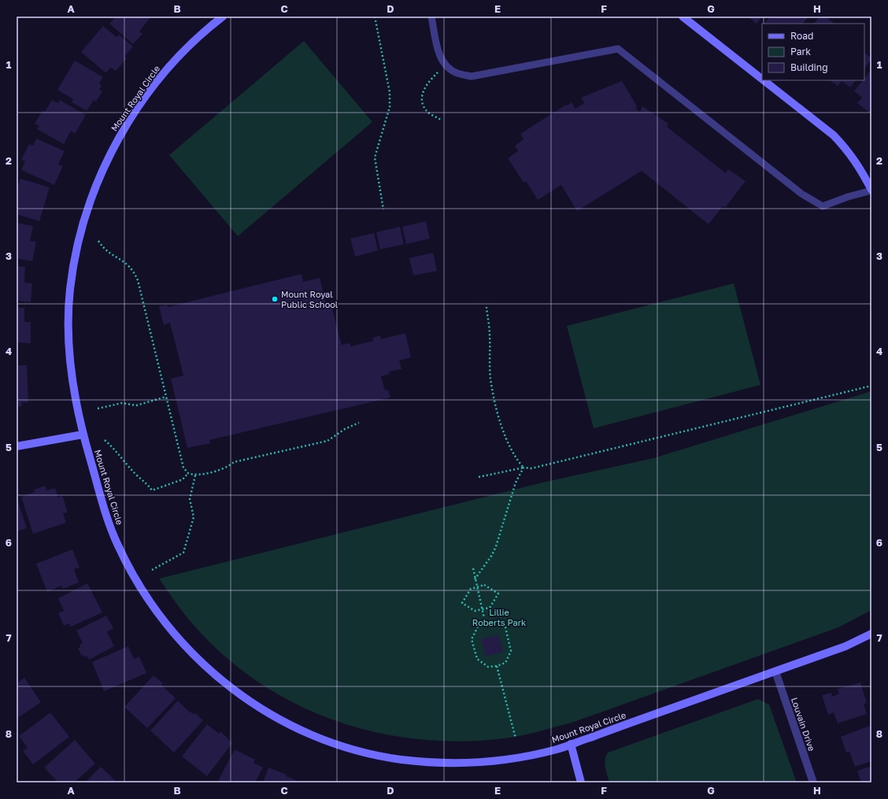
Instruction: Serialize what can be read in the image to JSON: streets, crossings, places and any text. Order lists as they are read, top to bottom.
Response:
{
  "streets": {
    "street": ["Mount Royal Circle", "Louvain Drive"]
  },
  "crossings": [
    ["Mount Royal Circle", "Louvain Drive"]
  ],
  "parks": ["Lillie Roberts Park"],
  "places": ["Mount Royal Public School"],
  "legend": ["Road", "Park", "Building"],
  "grid": {
    "columns": [
      "A",
      "B",
      "C",
      "D",
      "E",
      "F",
      "G",
      "H"
    ],
    "rows": [
      "1",
      "2",
      "3",
      "4",
      "5",
      "6",
      "7",
      "8"
    ]
  }
}
